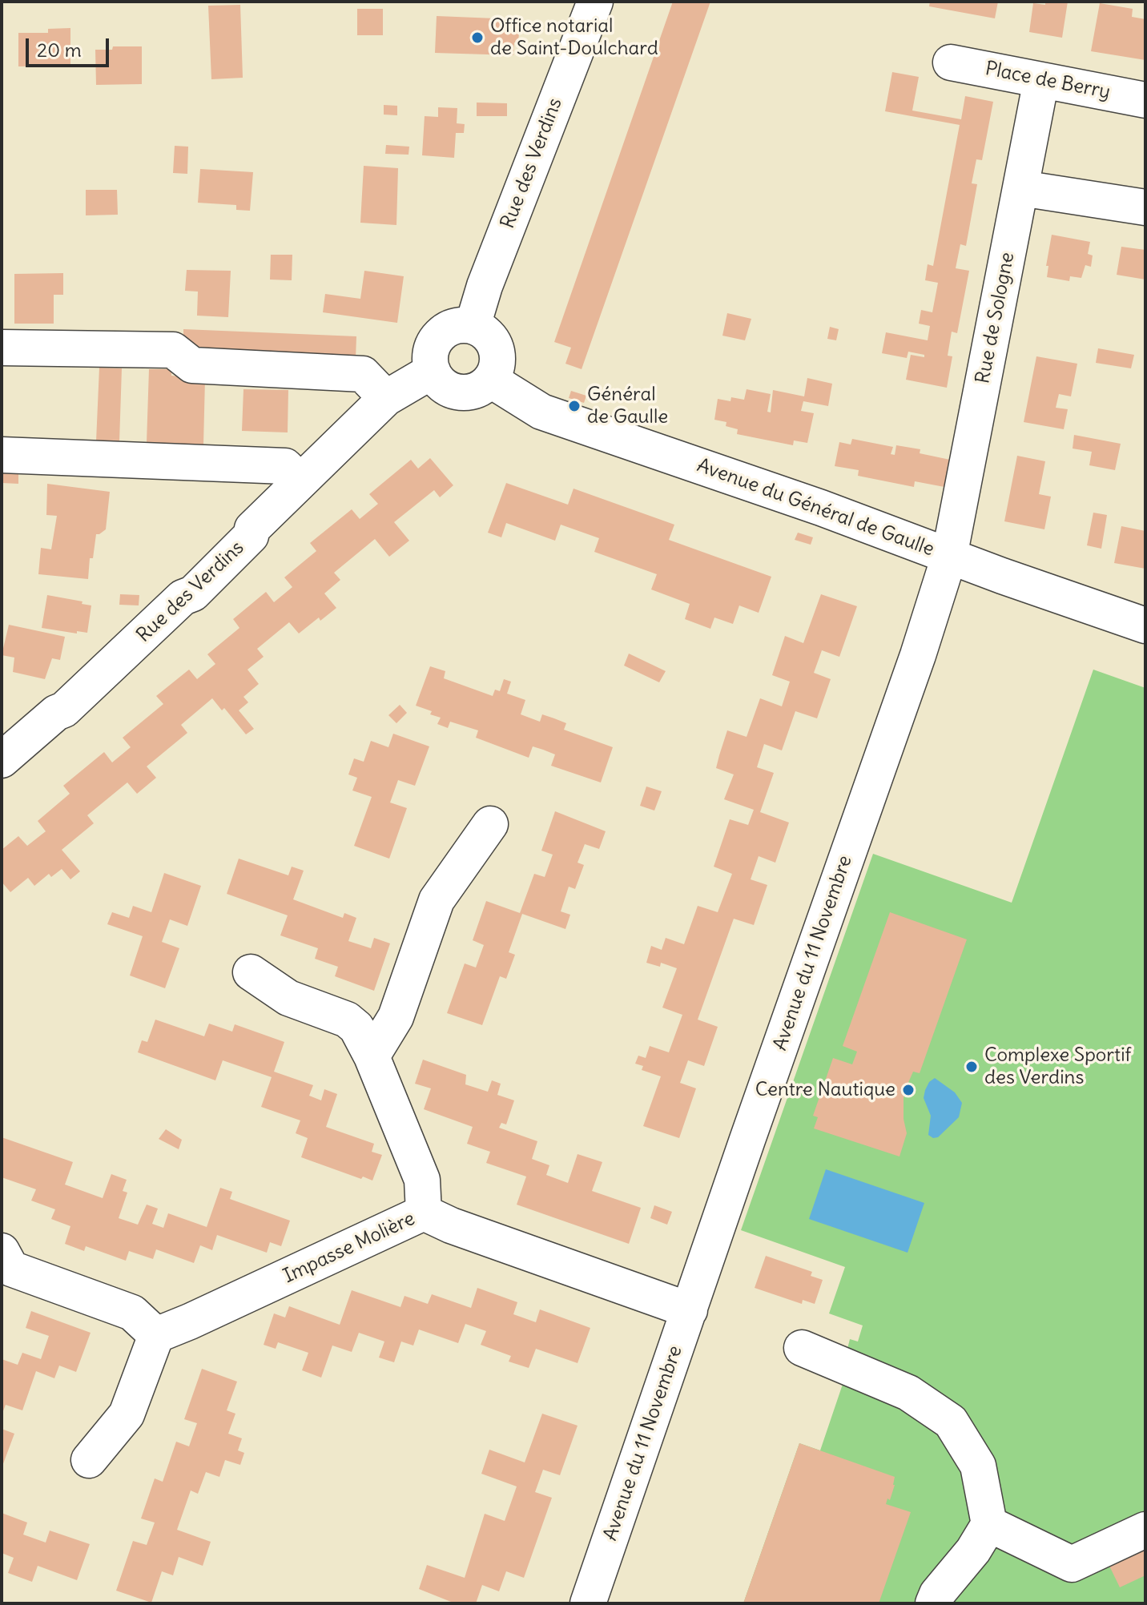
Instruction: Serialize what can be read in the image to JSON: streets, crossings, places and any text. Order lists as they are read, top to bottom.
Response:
{
  "streets": {
    "street": [
      "Place de Berry",
      "Rue des Verdins",
      "Rue de Sologne",
      "Avenue du Général de Gaulle",
      "Avenue du 11 Novembre",
      "Impasse Molière"
    ]
  },
  "crossings": [
    ["Place de Berry", "Rue de Sologne"],
    ["Rue des Verdins", "Avenue du Général de Gaulle"],
    ["Rue de Sologne", "Avenue du Général de Gaulle"],
    ["Rue de Sologne", "Avenue du 11 Novembre"],
    ["Avenue du Général de Gaulle", "Avenue du 11 Novembre"],
    ["Avenue du 11 Novembre", "Impasse Molière"]
  ],
  "places": [
    "Office notarial de Saint-Doulchard",
    "Général de Gaulle",
    "Complexe Sportif des Verdins",
    "Centre Nautique"
  ],
  "scale_bar": "20 m"
}
